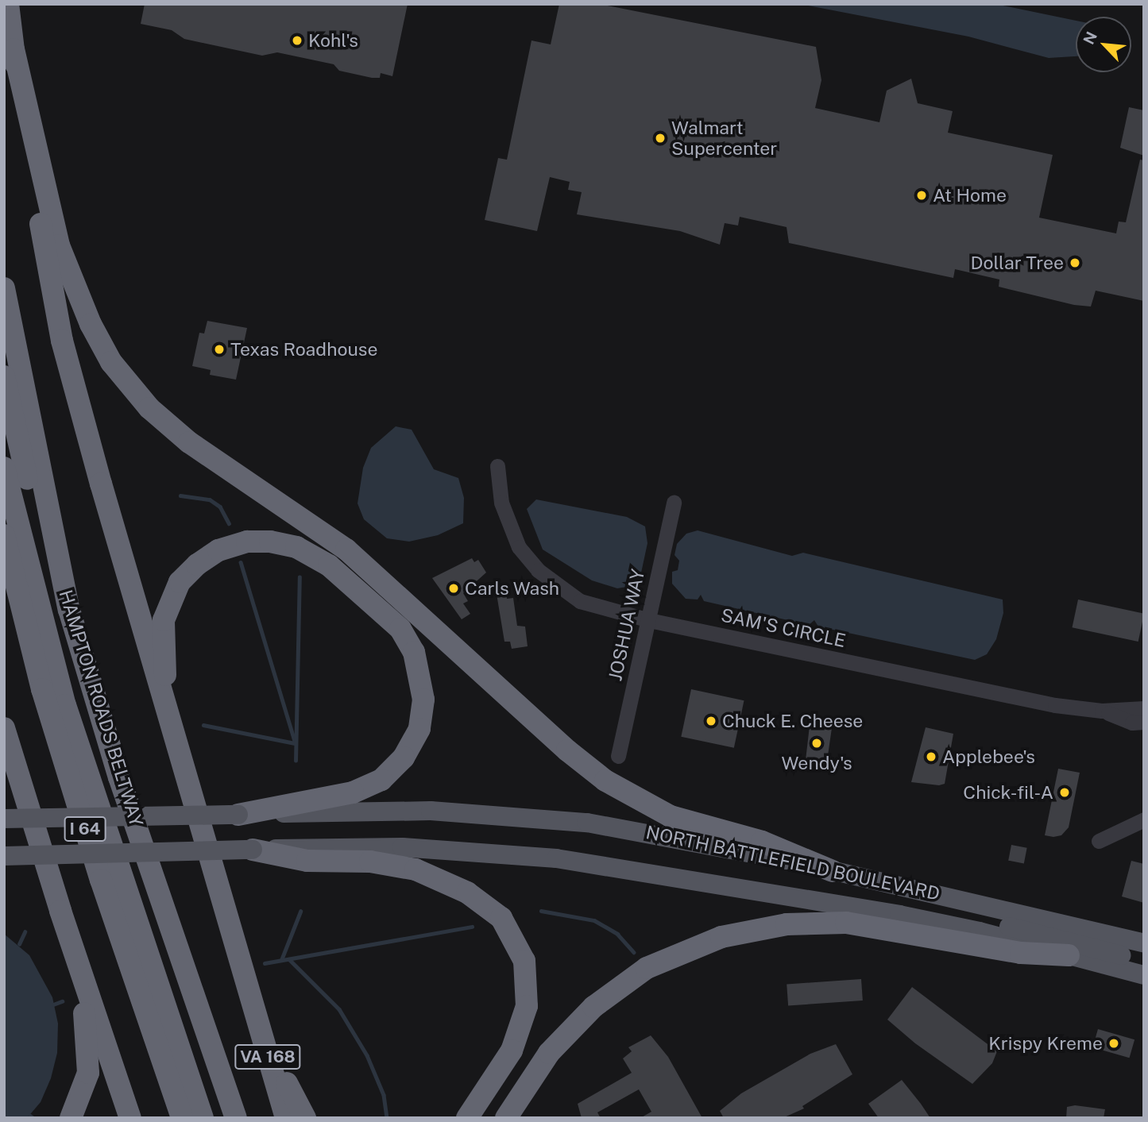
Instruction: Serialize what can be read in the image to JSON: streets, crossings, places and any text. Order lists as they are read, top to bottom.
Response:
{
  "streets": {
    "highway": ["HAMPTON ROADS BELTWAY", "I 64", "VA 168"],
    "main road": ["NORTH BATTLEFIELD BOULEVARD"],
    "street": ["JOSHUA WAY", "SAM'S CIRCLE"]
  },
  "crossings": [
    ["JOSHUA WAY", "SAM'S CIRCLE"]
  ],
  "places": [
    "Kohl's",
    "Walmart Supercenter",
    "At Home",
    "Dollar Tree",
    "Texas Roadhouse",
    "Carls Wash",
    "Chuck E. Cheese",
    "Wendy's",
    "Applebee's",
    "Chick-fil-A",
    "Krispy Kreme"
  ],
  "north": "top left"
}
